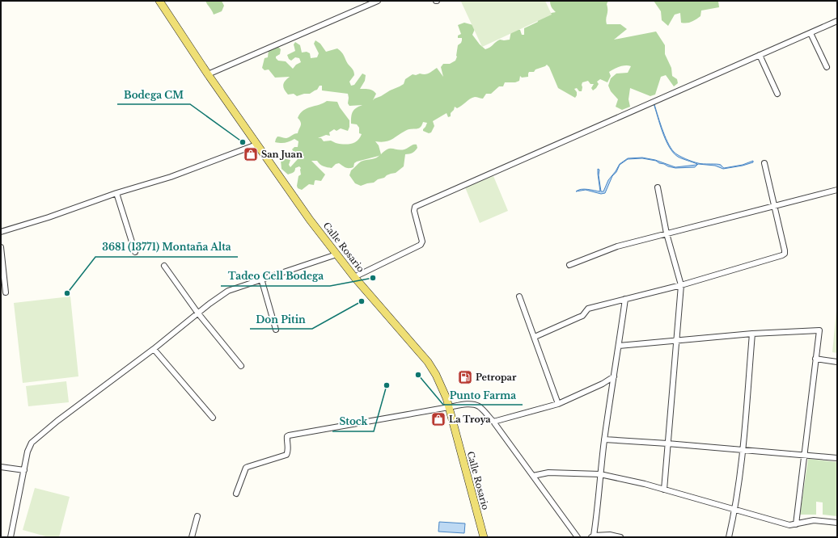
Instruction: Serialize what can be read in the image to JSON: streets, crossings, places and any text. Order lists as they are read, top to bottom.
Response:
{
  "streets": {
    "main road": ["Calle Rosario"]
  },
  "places": {
    "other": [
      "Bodega CM",
      "Tadeo Cell Bodega",
      "3681 (13771) Montaña Alta",
      "Don Pitin",
      "Punto Farma",
      "Stock"
    ],
    "shop": ["San Juan", "La Troya"],
    "fuel station": ["Petropar"]
  }
}
